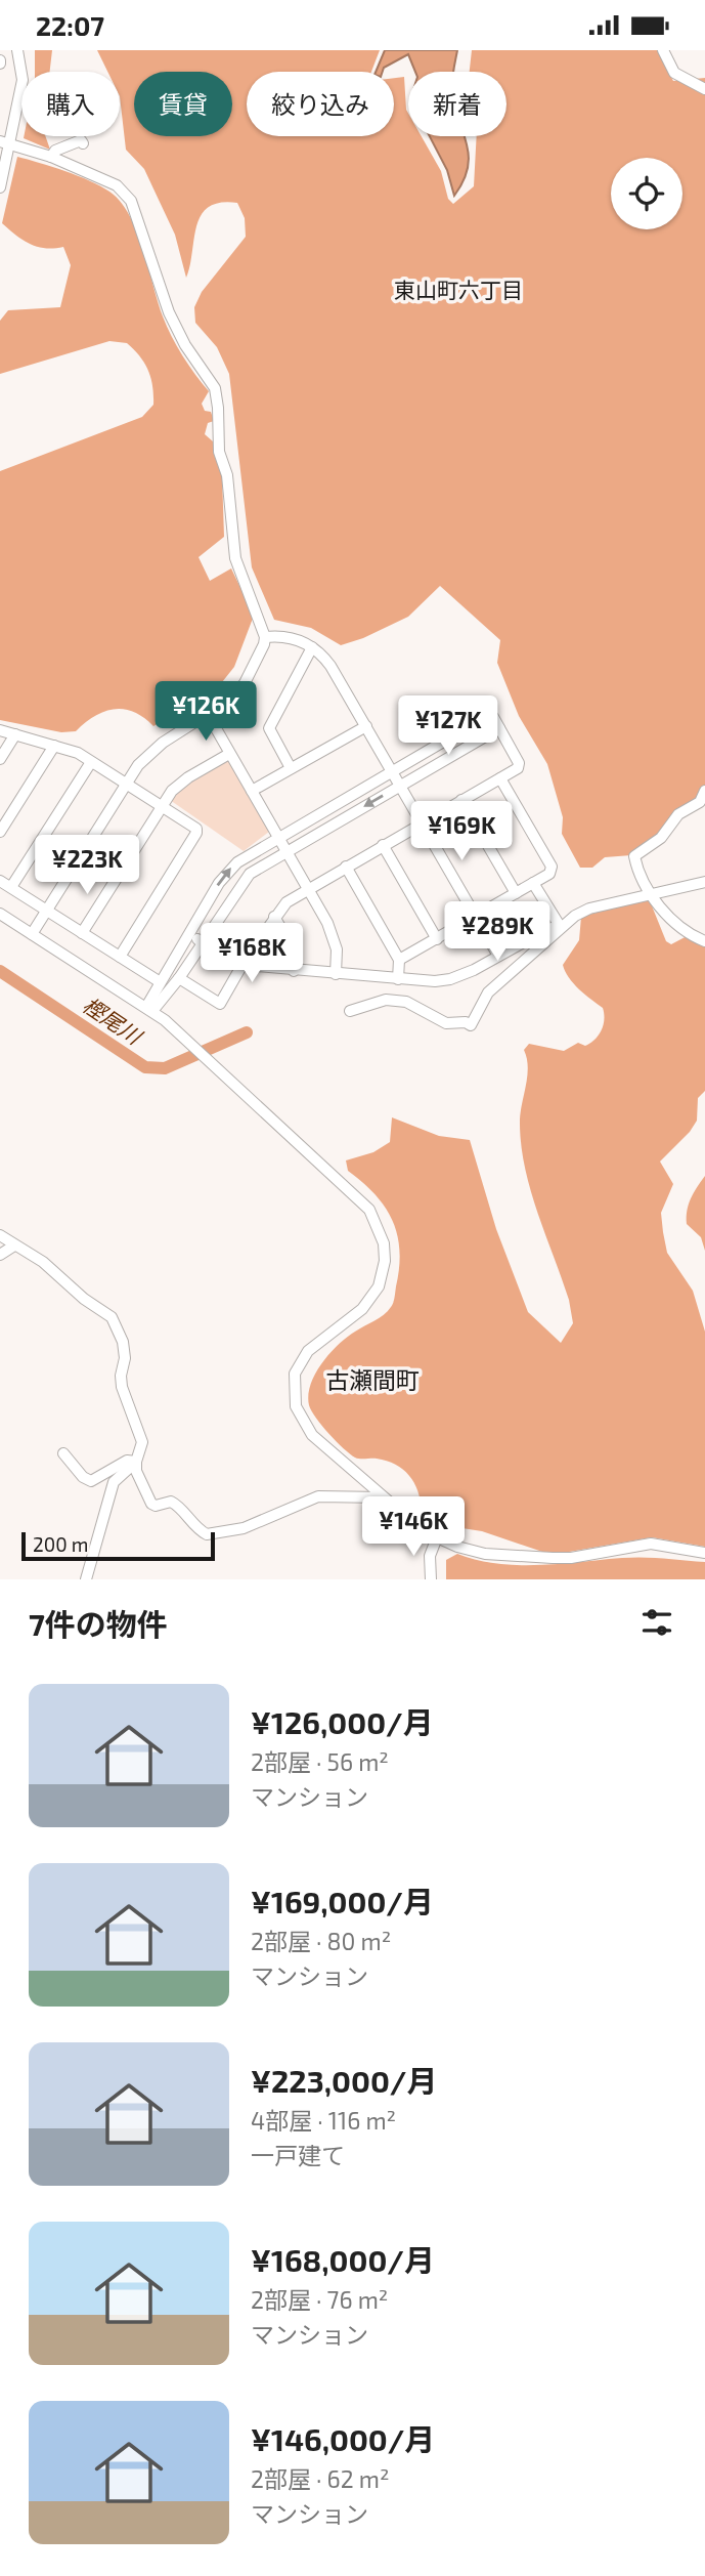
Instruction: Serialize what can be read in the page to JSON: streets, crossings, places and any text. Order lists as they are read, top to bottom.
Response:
{
  "districts": ["東山町六丁目", "古瀬間町"],
  "water": ["樫尾川"],
  "scale_bar": "200 m",
  "page": {
    "status": "22:07",
    "chip": [
      "購入",
      "賃貸",
      "絞り込み",
      "新着"
    ],
    "price": [
      "¥126K",
      "¥127K",
      "¥169K",
      "¥223K",
      "¥289K",
      "¥168K",
      "¥146K"
    ],
    "scale": "200 m",
    "heading": "7件の物件",
    "list": [
      {
        "name": "¥126,000/月",
        "note": "2部屋 · 56 m² · マンション"
      },
      {
        "name": "¥169,000/月",
        "note": "2部屋 · 80 m² · マンション"
      },
      {
        "name": "¥223,000/月",
        "note": "4部屋 · 116 m² · 一戸建て"
      },
      {
        "name": "¥168,000/月",
        "note": "2部屋 · 76 m² · マンション"
      },
      {
        "name": "¥146,000/月",
        "note": "2部屋 · 62 m² · マンション"
      }
    ]
  }
}
